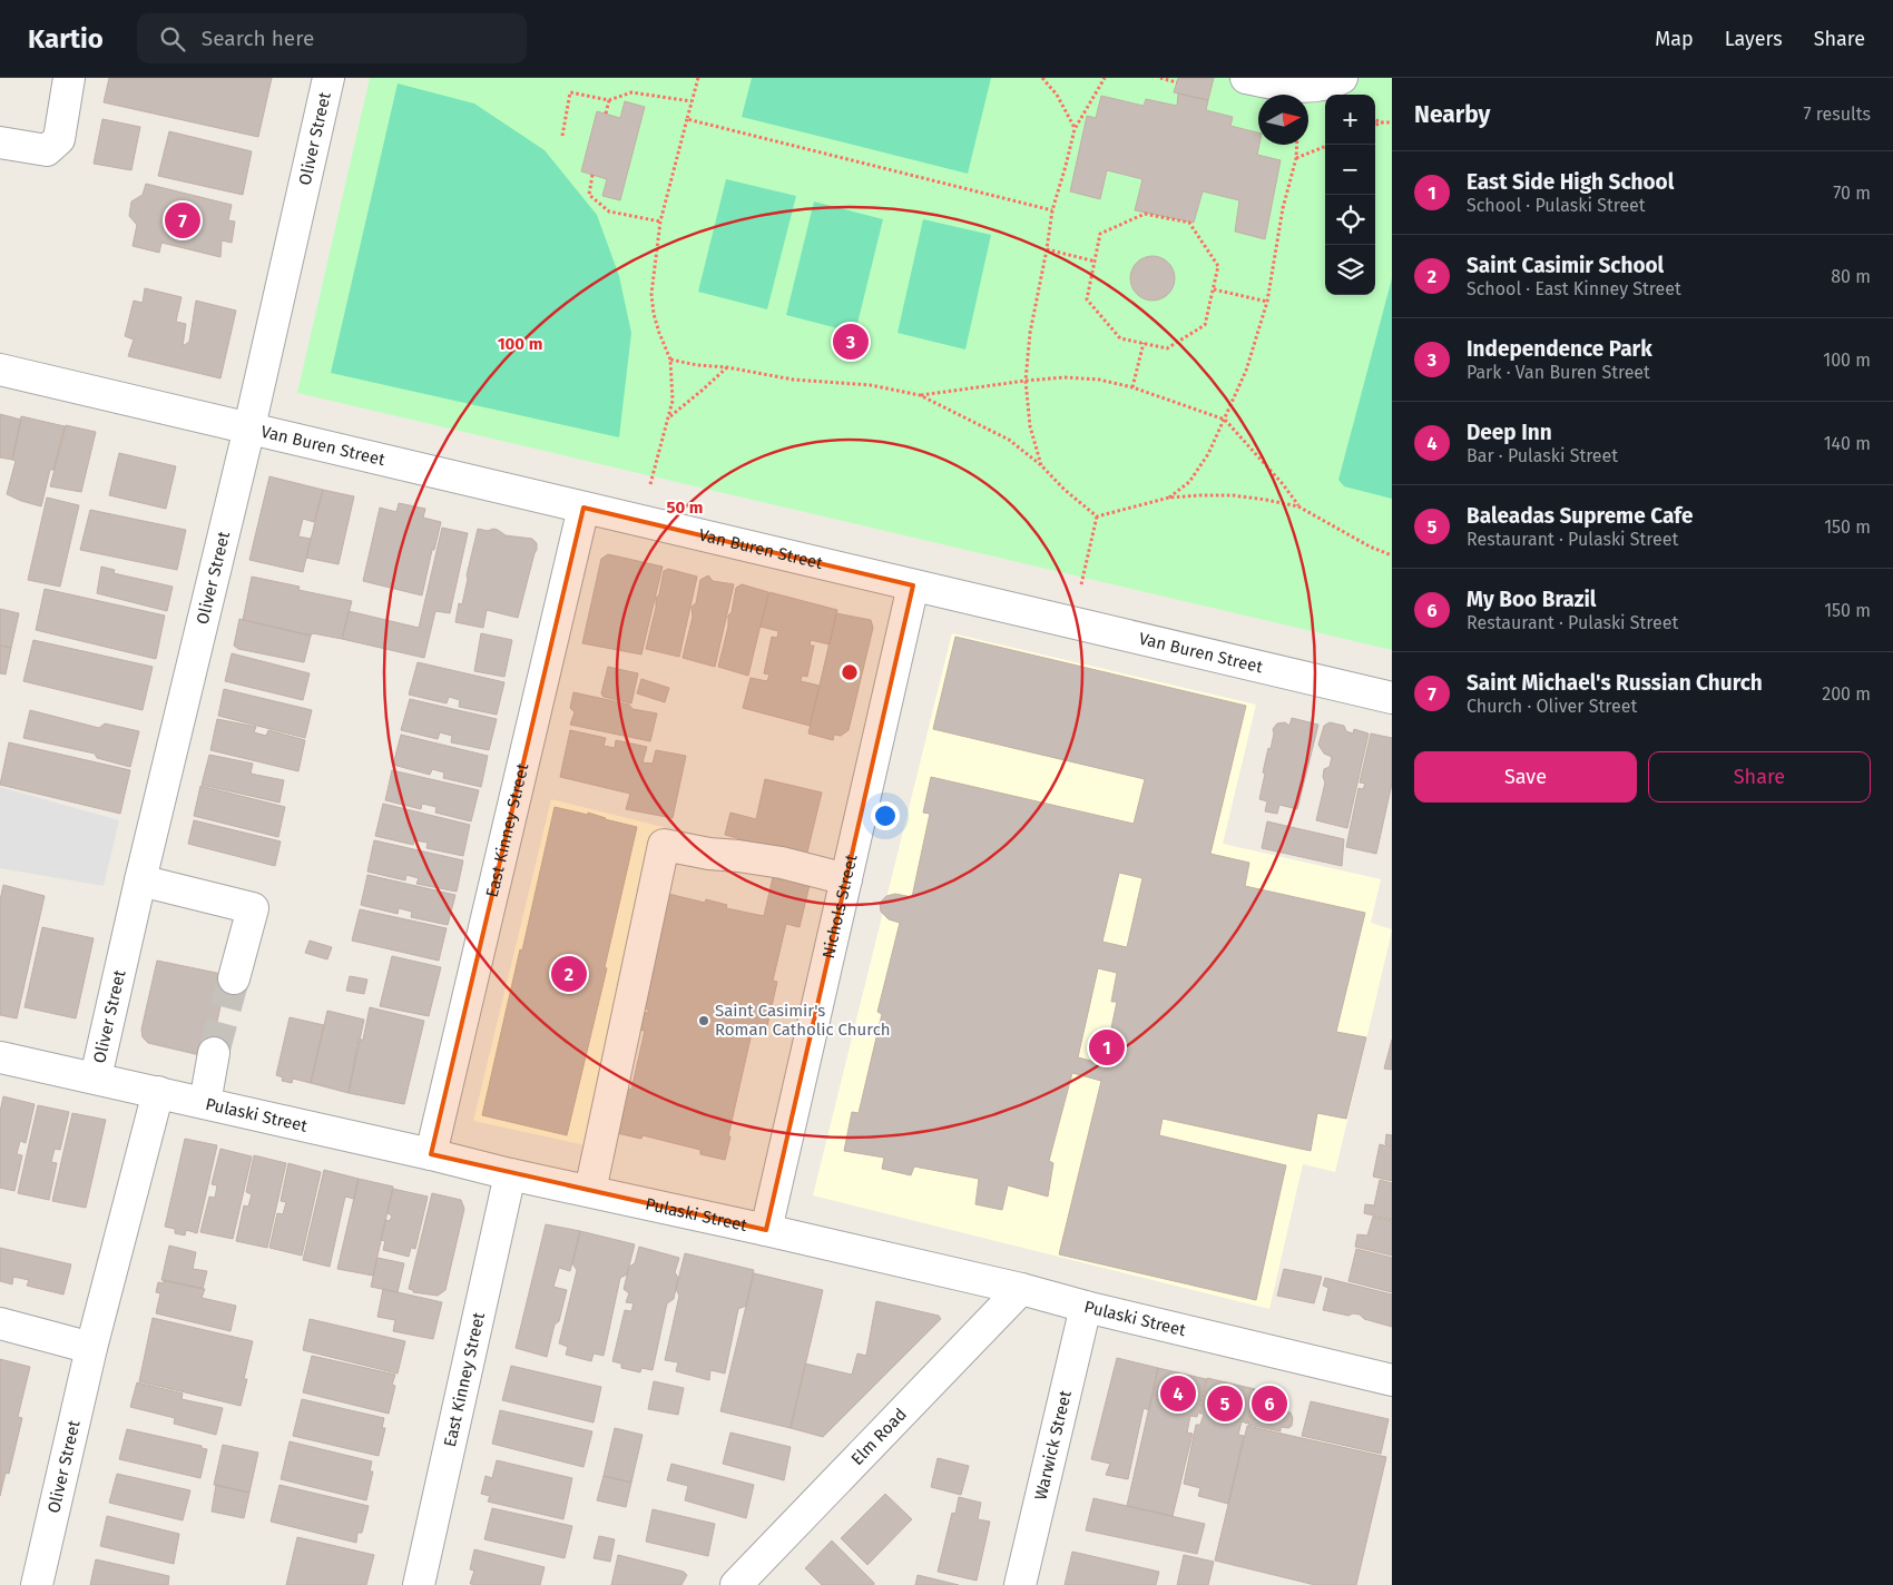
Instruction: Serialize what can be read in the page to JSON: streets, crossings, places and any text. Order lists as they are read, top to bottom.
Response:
{
  "streets": {
    "street": [
      "Oliver Street",
      "Van Buren Street",
      "East Kinney Street",
      "Nichols Street",
      "Pulaski Street",
      "Elm Road",
      "Warwick Street"
    ]
  },
  "crossings": [
    ["Oliver Street", "Van Buren Street"],
    ["Oliver Street", "Pulaski Street"],
    ["Van Buren Street", "East Kinney Street"],
    ["Van Buren Street", "Nichols Street"],
    ["East Kinney Street", "Pulaski Street"],
    ["Nichols Street", "Pulaski Street"],
    ["Pulaski Street", "Elm Road"],
    ["Pulaski Street", "Warwick Street"]
  ],
  "places": ["Saint Casimir's Roman Catholic Church"],
  "north": "right",
  "page": {
    "header": "Kartio",
    "search": "Search here",
    "nav": ["Map", "Layers", "Share"],
    "heading": ["Nearby", "7 results"],
    "map_buttons": ["+", "−"],
    "list": [
      {
        "mark": "1",
        "name": "East Side High School",
        "note": "School · Pulaski Street",
        "value": "70 m"
      },
      {
        "mark": "2",
        "name": "Saint Casimir School",
        "note": "School · East Kinney Street",
        "value": "80 m"
      },
      {
        "mark": "3",
        "name": "Independence Park",
        "note": "Park · Van Buren Street",
        "value": "100 m"
      },
      {
        "mark": "4",
        "name": "Deep Inn",
        "note": "Bar · Pulaski Street",
        "value": "140 m"
      },
      {
        "mark": "5",
        "name": "Baleadas Supreme Cafe",
        "note": "Restaurant · Pulaski Street",
        "value": "150 m"
      },
      {
        "mark": "6",
        "name": "My Boo Brazil",
        "note": "Restaurant · Pulaski Street",
        "value": "150 m"
      },
      {
        "mark": "7",
        "name": "Saint Michael's Russian Church",
        "note": "Church · Oliver Street",
        "value": "200 m"
      }
    ],
    "pins": [
      "7",
      "3",
      "2",
      "1",
      "4",
      "5",
      "6"
    ],
    "buttons": ["Save", "Share"]
  },
  "rings": ["100 m", "50 m"]
}
